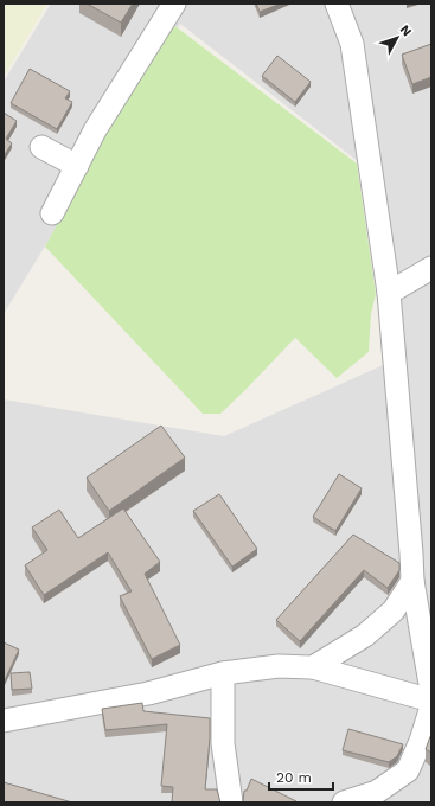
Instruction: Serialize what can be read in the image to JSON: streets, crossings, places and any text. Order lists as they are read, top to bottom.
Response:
{
  "scale_bar": "20 m",
  "north": "top right"
}
